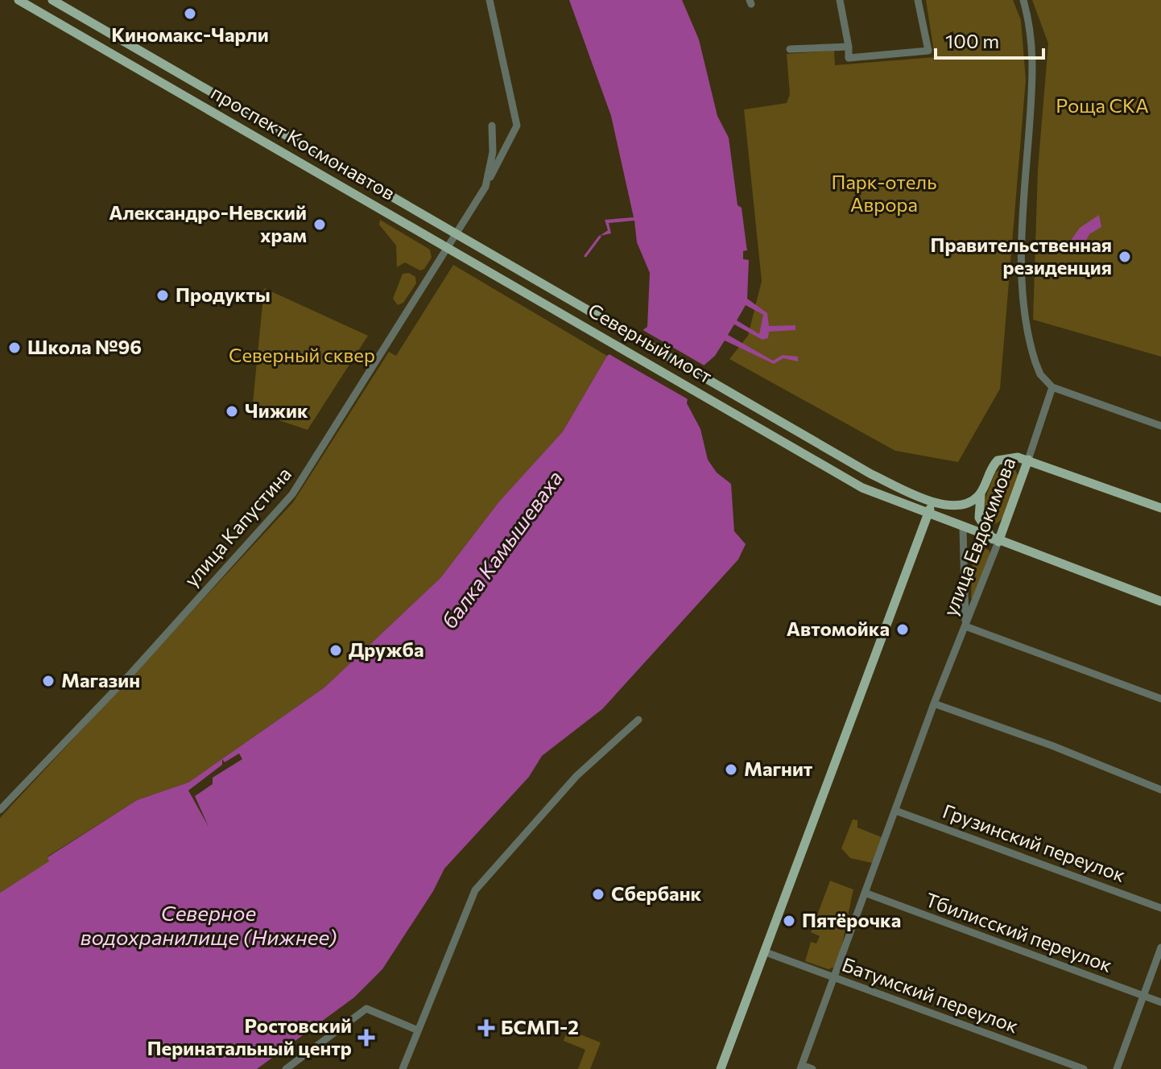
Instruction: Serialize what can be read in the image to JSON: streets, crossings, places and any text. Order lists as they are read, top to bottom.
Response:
{
  "streets": {
    "main road": ["проспект Космонавтов", "Северный мост", "улица Евдокимова"],
    "street": [
      "улица Капустина",
      "Грузинский переулок",
      "Тбилисский переулок",
      "Батумский переулок"
    ]
  },
  "crossings": [
    ["проспект Космонавтов", "Северный мост"],
    ["проспект Космонавтов", "улица Капустина"],
    ["улица Евдокимова", "Грузинский переулок"],
    ["улица Евдокимова", "Тбилисский переулок"],
    ["улица Евдокимова", "Батумский переулок"]
  ],
  "water": ["балка Камышеваха", "Северное водохранилище (Нижнее)"],
  "parks": ["Роща СКА", "Парк-отель Аврора", "Северный сквер"],
  "places": {
    "other": [
      "Киномакс-Чарли",
      "Александро-Невский храм",
      "Правительственная резиденция",
      "Продукты",
      "Школа №96",
      "Чижик",
      "Автомойка",
      "Дружба",
      "Магазин",
      "Магнит",
      "Сбербанк",
      "Пятёрочка"
    ],
    "health": ["БСМП-2", "Ростовский Перинатальный центр"]
  },
  "scale_bar": "100 m"
}
